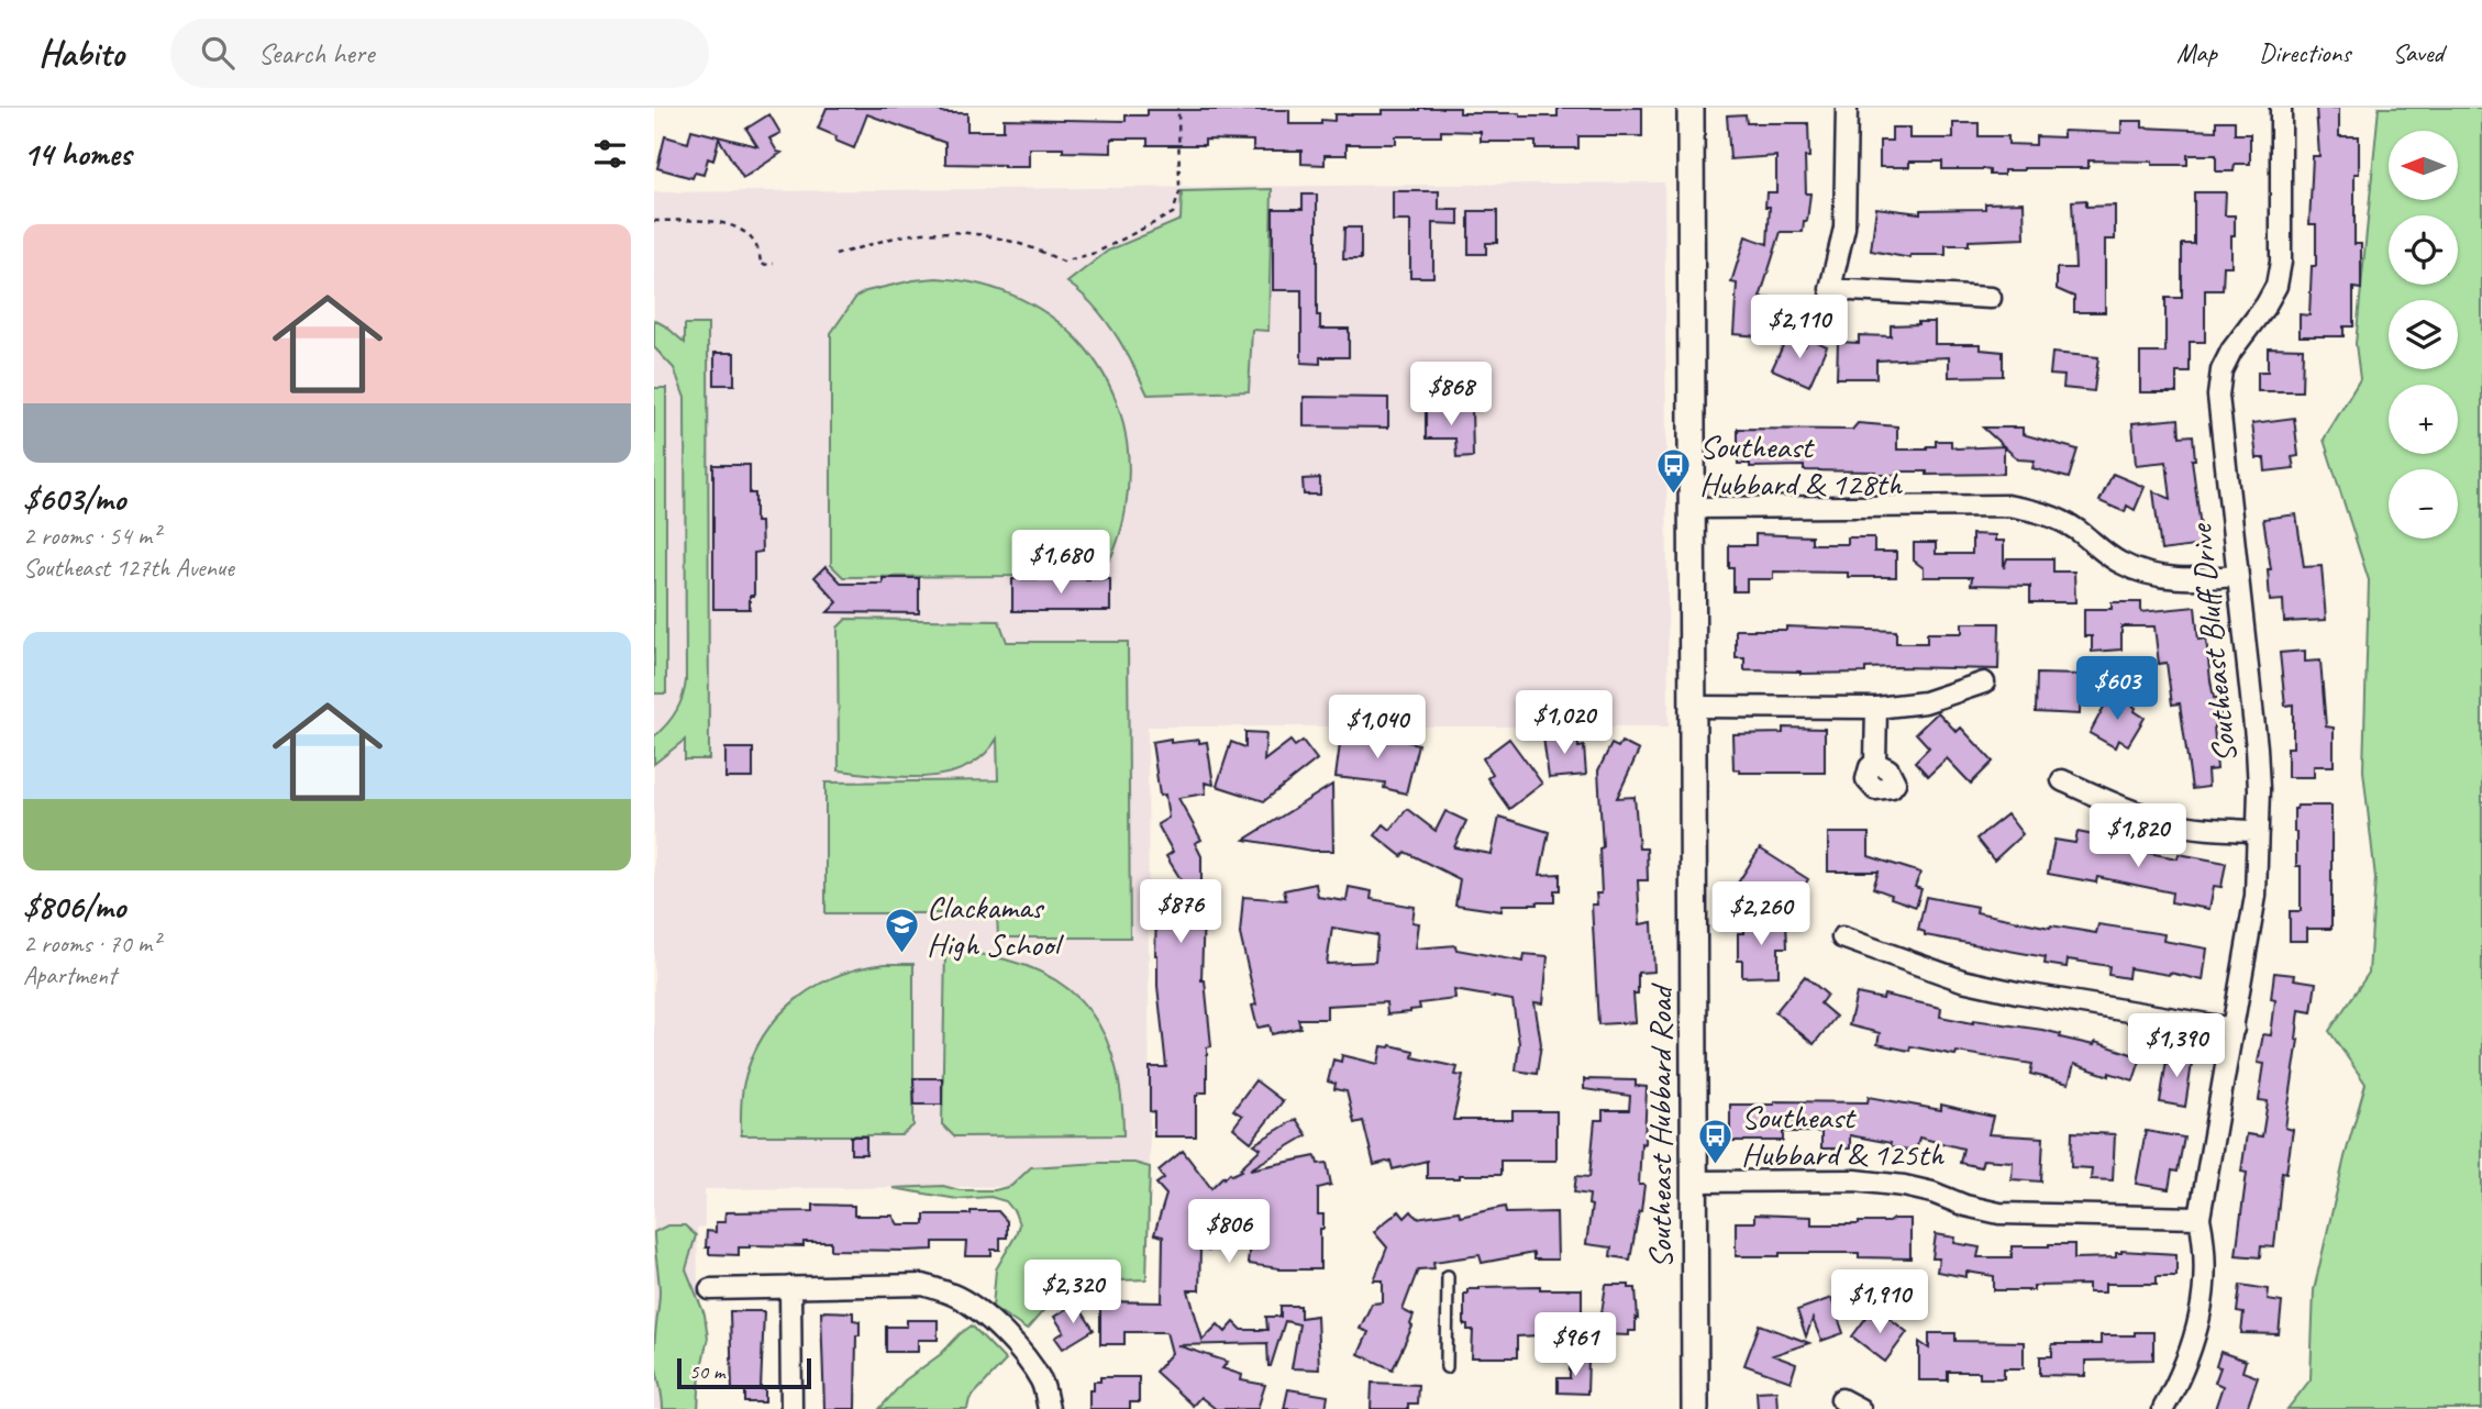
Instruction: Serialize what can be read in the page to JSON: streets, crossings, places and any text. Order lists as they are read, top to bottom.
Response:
{
  "streets": {
    "main road": ["Southeast Hubbard Road"],
    "street": ["Southeast Bluff Drive"]
  },
  "places": {
    "bus stop": ["Southeast Hubbard & 128th", "Southeast Hubbard & 125th"],
    "school or university": ["Clackamas High School"]
  },
  "scale_bar": "50 m",
  "north": "left",
  "page": {
    "header": "Habito",
    "search": "Search here",
    "nav": ["Map", "Directions", "Saved"],
    "heading": "14 homes",
    "map_buttons": ["+", "−"],
    "list": [
      {
        "name": "$603/mo",
        "note": "2 rooms · 54 m² · Southeast 127th Avenue"
      },
      {
        "name": "$806/mo",
        "note": "2 rooms · 70 m² · Apartment"
      }
    ],
    "price": [
      "$2,110",
      "$868",
      "$1,680",
      "$603",
      "$1,020",
      "$1,040",
      "$1,820",
      "$876",
      "$2,260",
      "$1,390",
      "$806",
      "$2,320",
      "$1,910",
      "$961"
    ],
    "scale": "50 m"
  }
}
